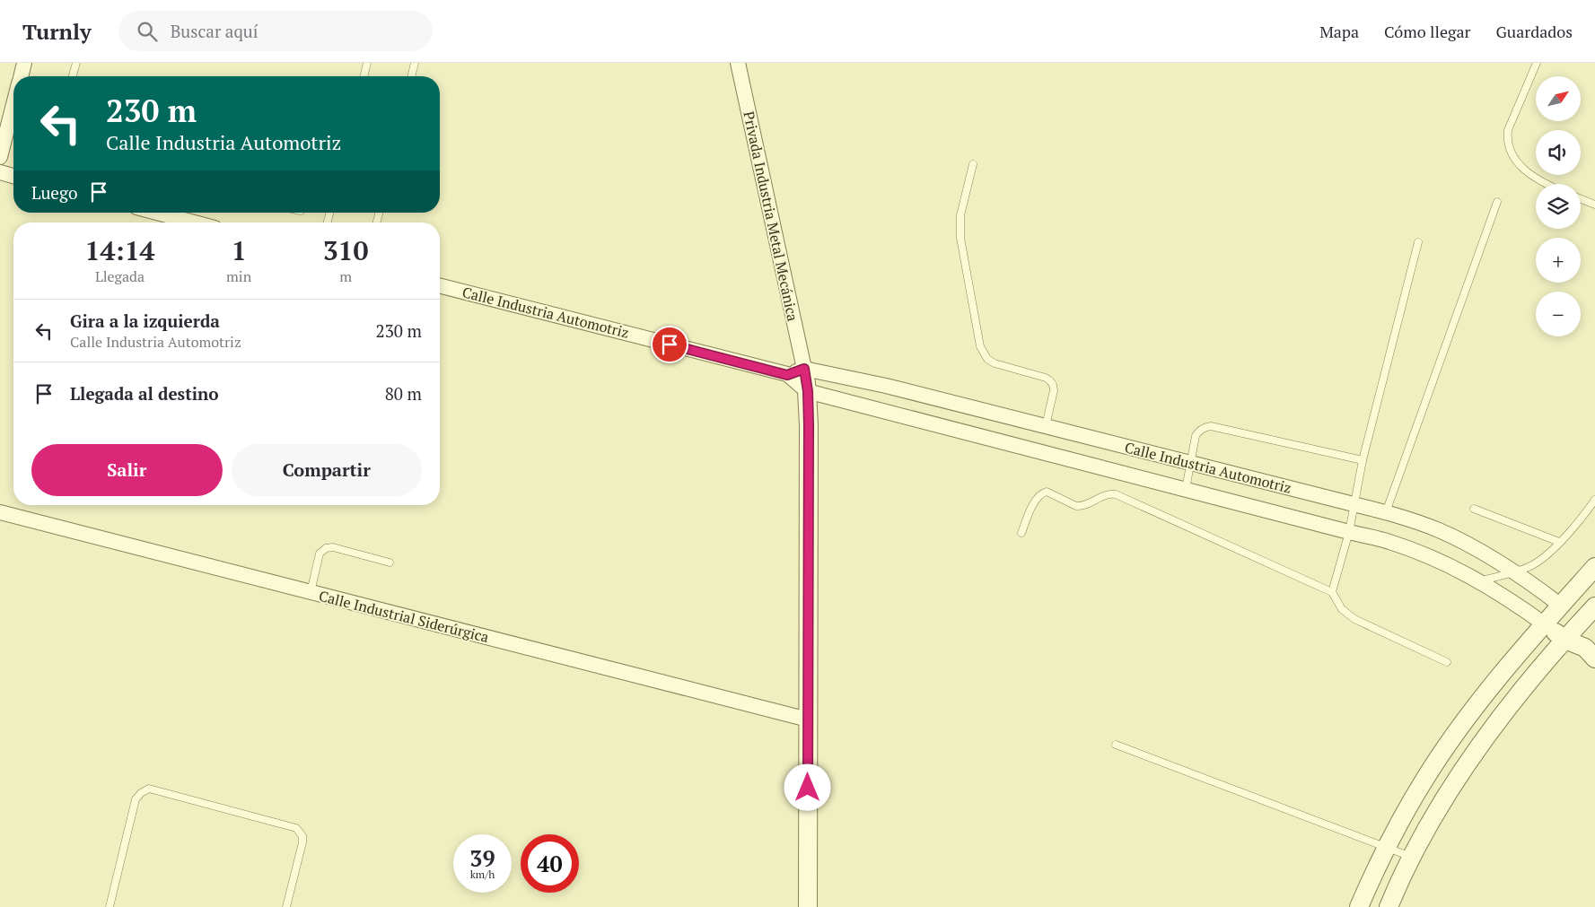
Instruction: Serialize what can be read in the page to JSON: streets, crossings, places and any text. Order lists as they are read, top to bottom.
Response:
{
  "streets": {
    "street": ["Privada Industria Metal Mecánica", "Calle Industria Automotriz", "Calle Industrial Siderúrgica"]
  },
  "crossings": [
    ["Privada Industria Metal Mecánica", "Calle Industria Automotriz"]
  ],
  "north": "top right",
  "page": {
    "header": "Turnly",
    "search": "Buscar aquí",
    "nav": ["Mapa", "Cómo llegar", "Guardados"],
    "map_buttons": ["+", "−"],
    "turn": ["230 m", "Calle Industria Automotriz"],
    "then": "Luego",
    "eta": [
      "14:14",
      "Llegada",
      "1",
      "min",
      "310",
      "m"
    ],
    "list": [
      {
        "name": "Gira a la izquierda",
        "note": "Calle Industria Automotriz",
        "value": "230 m"
      },
      {
        "name": "Llegada al destino",
        "value": "80 m"
      }
    ],
    "buttons": ["Salir", "Compartir"],
    "speed": "39 km/h",
    "limit": "40"
  }
}
